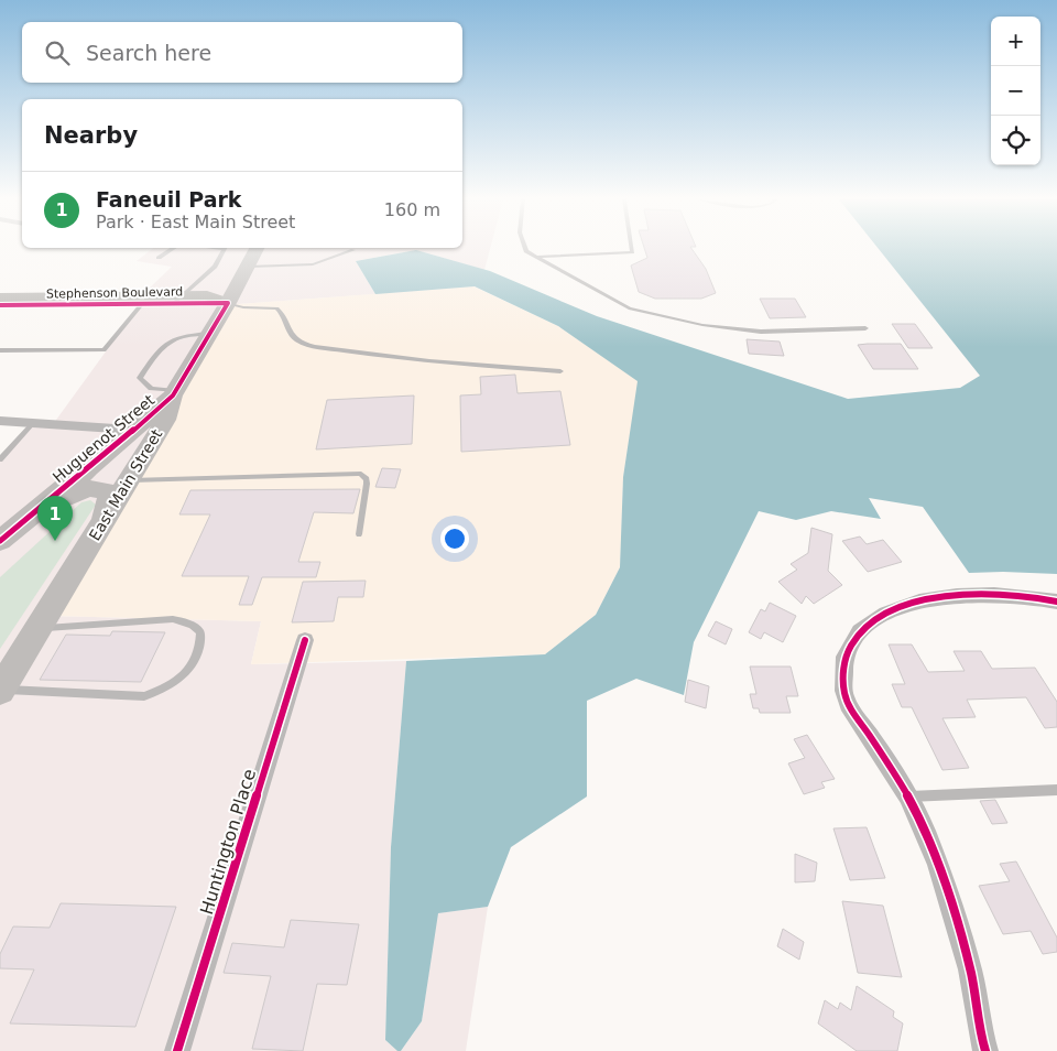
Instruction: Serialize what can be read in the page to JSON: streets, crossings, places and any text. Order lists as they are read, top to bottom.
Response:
{
  "streets": {
    "main road": ["Huguenot Street", "East Main Street"],
    "street": ["Stephenson Boulevard", "Huntington Place"]
  },
  "crossings": [
    ["Stephenson Boulevard", "East Main Street"],
    ["Huguenot Street", "East Main Street"]
  ],
  "page": {
    "map_buttons": ["+", "−"],
    "search": "Search here",
    "heading": "Nearby",
    "list": [
      {
        "mark": "1",
        "name": "Faneuil Park",
        "note": "Park · East Main Street",
        "value": "160 m"
      }
    ],
    "pins": "1"
  }
}
